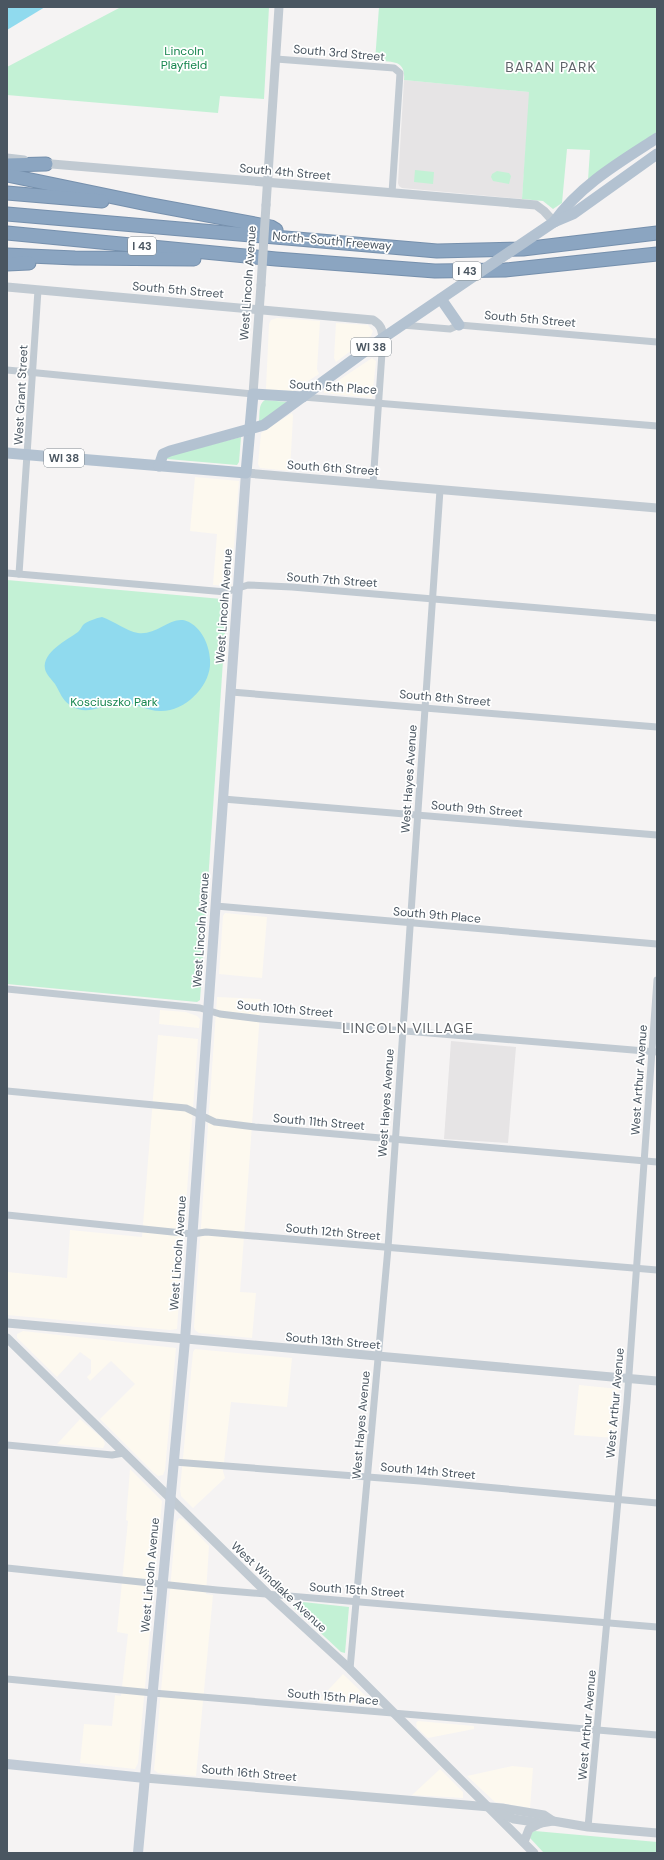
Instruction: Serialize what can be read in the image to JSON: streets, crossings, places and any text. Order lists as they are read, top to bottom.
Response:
{
  "streets": {
    "highway": ["North-South Freeway", "I 43"],
    "main road": [
      "West Lincoln Avenue",
      "WI 38",
      "South 5th Place",
      "South 6th Street",
      "South 16th Street"
    ],
    "street": [
      "South 3rd Street",
      "South 4th Street",
      "South 5th Street",
      "West Grant Street",
      "South 7th Street",
      "South 8th Street",
      "West Hayes Avenue",
      "South 9th Street",
      "South 9th Place",
      "South 10th Street",
      "West Arthur Avenue",
      "South 11th Street",
      "South 12th Street",
      "South 13th Street",
      "South 14th Street",
      "West Windlake Avenue",
      "South 15th Street",
      "South 15th Place"
    ]
  },
  "crossings": [
    ["South 3rd Street", "South 4th Street"],
    ["South 3rd Street", "West Lincoln Avenue"],
    ["South 4th Street", "West Lincoln Avenue"],
    ["South 4th Street", "WI 38"],
    ["West Lincoln Avenue", "South 5th Street"],
    ["West Lincoln Avenue", "WI 38"],
    ["West Lincoln Avenue", "South 5th Place"],
    ["West Lincoln Avenue", "South 6th Street"],
    ["West Lincoln Avenue", "South 7th Street"],
    ["West Lincoln Avenue", "South 8th Street"],
    ["West Lincoln Avenue", "South 9th Street"],
    ["West Lincoln Avenue", "South 9th Place"],
    ["West Lincoln Avenue", "South 10th Street"],
    ["West Lincoln Avenue", "South 11th Street"],
    ["West Lincoln Avenue", "South 12th Street"],
    ["West Lincoln Avenue", "South 13th Street"],
    ["West Lincoln Avenue", "South 14th Street"],
    ["West Lincoln Avenue", "West Windlake Avenue"],
    ["West Lincoln Avenue", "South 15th Street"],
    ["West Lincoln Avenue", "South 15th Place"],
    ["West Lincoln Avenue", "South 16th Street"],
    ["South 5th Street", "WI 38"],
    ["South 5th Street", "West Grant Street"],
    ["WI 38", "South 5th Place"],
    ["WI 38", "South 6th Street"],
    ["South 5th Place", "West Grant Street"],
    ["West Grant Street", "South 6th Street"],
    ["West Grant Street", "South 7th Street"],
    ["South 6th Street", "West Hayes Avenue"],
    ["South 7th Street", "West Hayes Avenue"],
    ["South 8th Street", "West Hayes Avenue"],
    ["West Hayes Avenue", "South 9th Street"],
    ["West Hayes Avenue", "South 9th Place"],
    ["West Hayes Avenue", "South 10th Street"],
    ["West Hayes Avenue", "South 11th Street"],
    ["West Hayes Avenue", "South 12th Street"],
    ["West Hayes Avenue", "South 13th Street"],
    ["West Hayes Avenue", "South 14th Street"],
    ["West Hayes Avenue", "West Windlake Avenue"],
    ["West Hayes Avenue", "South 15th Street"],
    ["South 10th Street", "West Arthur Avenue"],
    ["West Arthur Avenue", "South 11th Street"],
    ["West Arthur Avenue", "South 12th Street"],
    ["West Arthur Avenue", "South 13th Street"],
    ["West Arthur Avenue", "South 14th Street"],
    ["West Arthur Avenue", "South 15th Street"],
    ["West Arthur Avenue", "South 15th Place"],
    ["West Arthur Avenue", "South 16th Street"],
    ["West Windlake Avenue", "South 15th Street"],
    ["West Windlake Avenue", "South 15th Place"],
    ["West Windlake Avenue", "South 16th Street"]
  ],
  "districts": ["BARAN PARK", "LINCOLN VILLAGE"],
  "parks": ["Lincoln Playfield", "Kosciuszko Park"]
}
